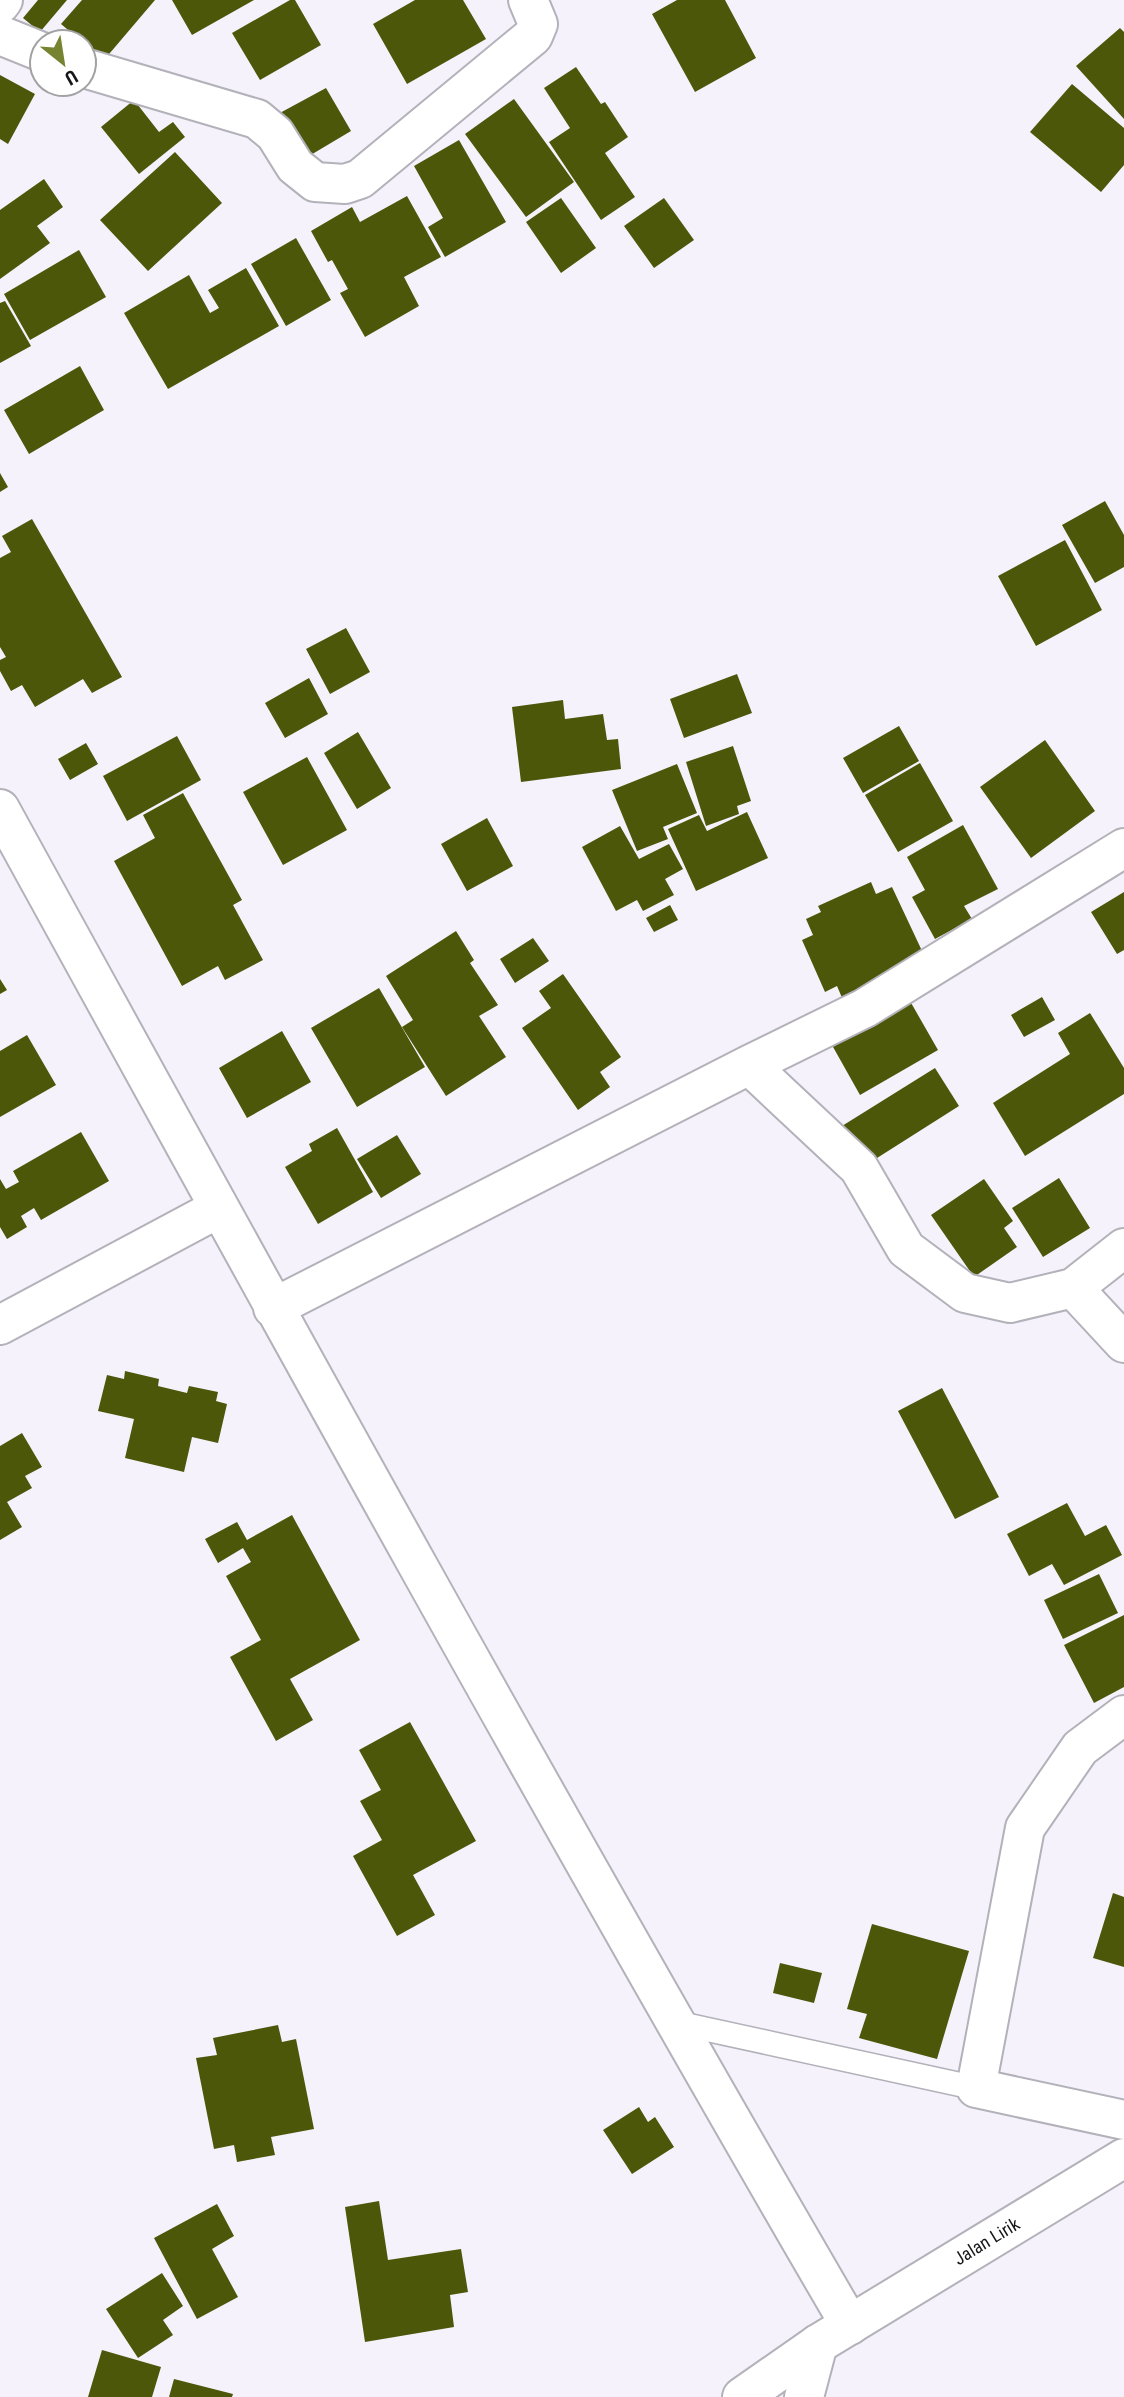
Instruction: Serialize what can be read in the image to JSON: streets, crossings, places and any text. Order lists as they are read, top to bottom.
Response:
{
  "streets": {
    "street": ["Jalan Lirik"]
  },
  "north": "bottom right"
}
